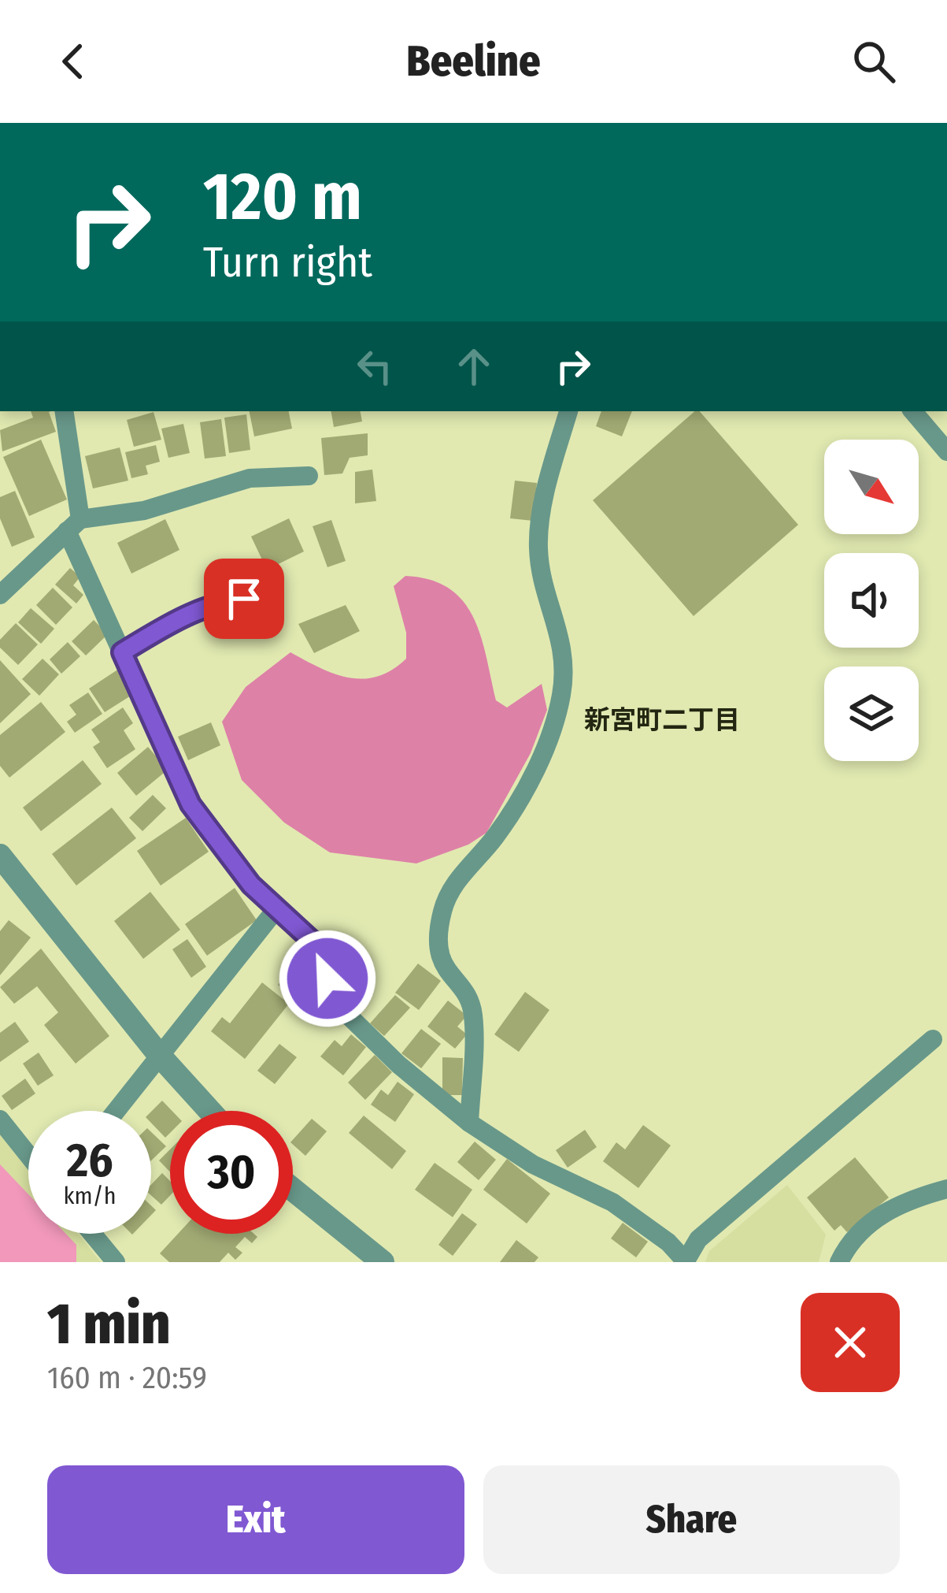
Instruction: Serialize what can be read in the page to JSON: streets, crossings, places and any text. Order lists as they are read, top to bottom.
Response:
{
  "districts": ["新宮町二丁目"],
  "north": "bottom right",
  "page": {
    "header": "Beeline",
    "turn": ["120 m", "Turn right"],
    "speed": "26 km/h",
    "limit": "30",
    "heading": ["1 min", "160 m · 20:59"],
    "buttons": ["Exit", "Share"]
  }
}
